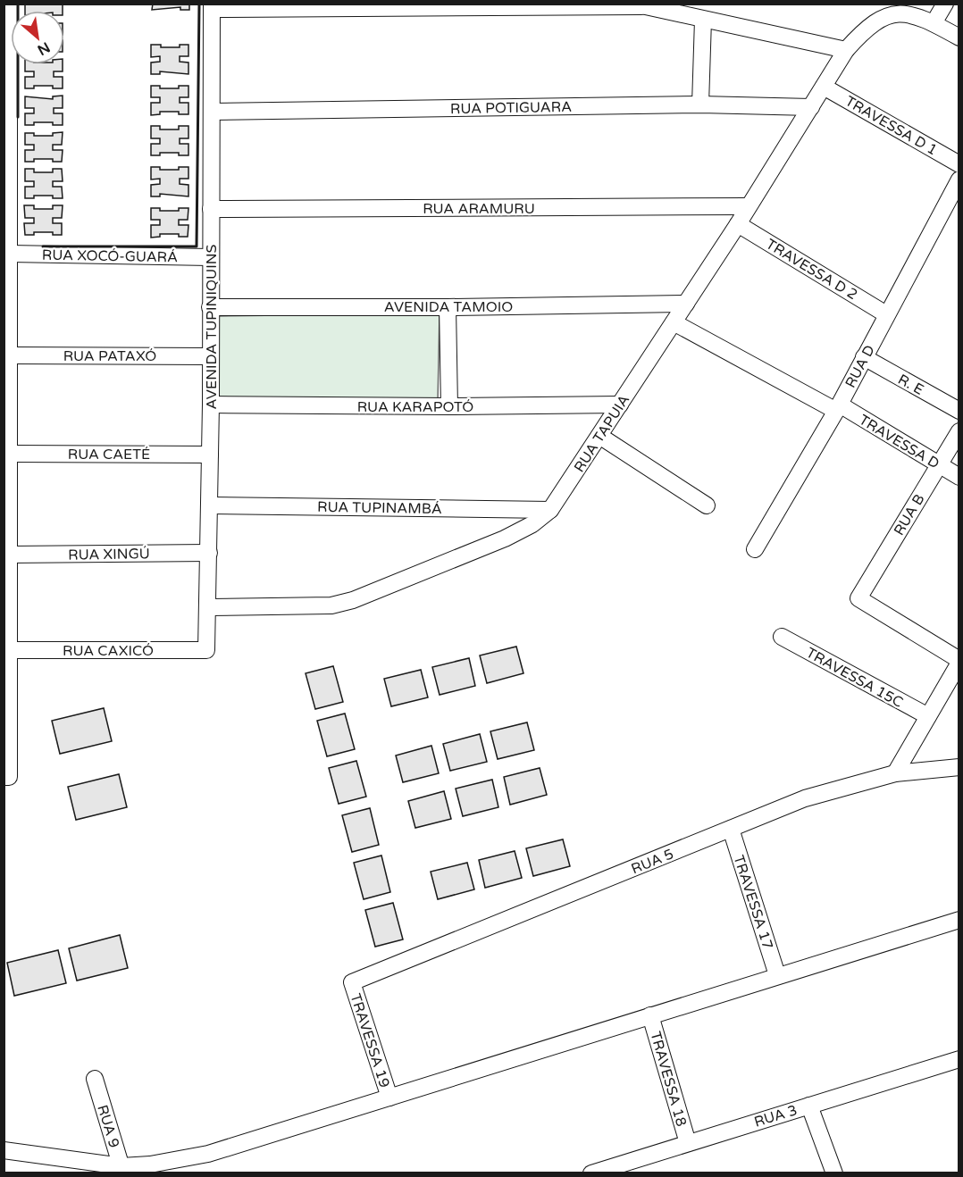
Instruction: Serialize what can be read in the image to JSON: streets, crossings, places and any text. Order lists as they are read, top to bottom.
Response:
{
  "streets": {
    "street": [
      "RUA POTIGUARA",
      "TRAVESSA D 1",
      "RUA ARAMURU",
      "RUA XOCÓ-GUARÁ",
      "TRAVESSA D 2",
      "AVENIDA TAMOIO",
      "AVENIDA TUPINIQUINS",
      "RUA PATAXÓ",
      "RUA D",
      "R. E",
      "RUA KARAPOTÓ",
      "RUA TAPUIA",
      "TRAVESSA D",
      "RUA CAETÉ",
      "RUA TUPINAMBÁ",
      "RUA B",
      "RUA XINGÚ",
      "RUA CAXICÓ",
      "TRAVESSA 15C",
      "RUA 5",
      "TRAVESSA 17",
      "TRAVESSA 19",
      "TRAVESSA 18",
      "RUA 3",
      "RUA 9"
    ]
  },
  "crossings": [
    ["RUA POTIGUARA", "AVENIDA TUPINIQUINS"],
    ["RUA POTIGUARA", "RUA TAPUIA"],
    ["TRAVESSA D 1", "RUA TAPUIA"],
    ["RUA ARAMURU", "AVENIDA TUPINIQUINS"],
    ["RUA ARAMURU", "RUA TAPUIA"],
    ["RUA XOCÓ-GUARÁ", "AVENIDA TUPINIQUINS"],
    ["TRAVESSA D 2", "RUA D"],
    ["TRAVESSA D 2", "RUA TAPUIA"],
    ["AVENIDA TAMOIO", "AVENIDA TUPINIQUINS"],
    ["AVENIDA TAMOIO", "RUA TAPUIA"],
    ["AVENIDA TUPINIQUINS", "RUA PATAXÓ"],
    ["AVENIDA TUPINIQUINS", "RUA KARAPOTÓ"],
    ["AVENIDA TUPINIQUINS", "RUA TAPUIA"],
    ["AVENIDA TUPINIQUINS", "RUA CAETÉ"],
    ["AVENIDA TUPINIQUINS", "RUA TUPINAMBÁ"],
    ["AVENIDA TUPINIQUINS", "RUA XINGÚ"],
    ["AVENIDA TUPINIQUINS", "RUA CAXICÓ"],
    ["RUA D", "R. E"],
    ["RUA D", "TRAVESSA D"],
    ["RUA KARAPOTÓ", "RUA TAPUIA"],
    ["RUA TAPUIA", "TRAVESSA D"],
    ["RUA TAPUIA", "RUA TUPINAMBÁ"],
    ["TRAVESSA D", "RUA B"],
    ["RUA 5", "TRAVESSA 17"],
    ["RUA 5", "TRAVESSA 19"],
    ["TRAVESSA 18", "RUA 3"]
  ],
  "north": "bottom right"
}
